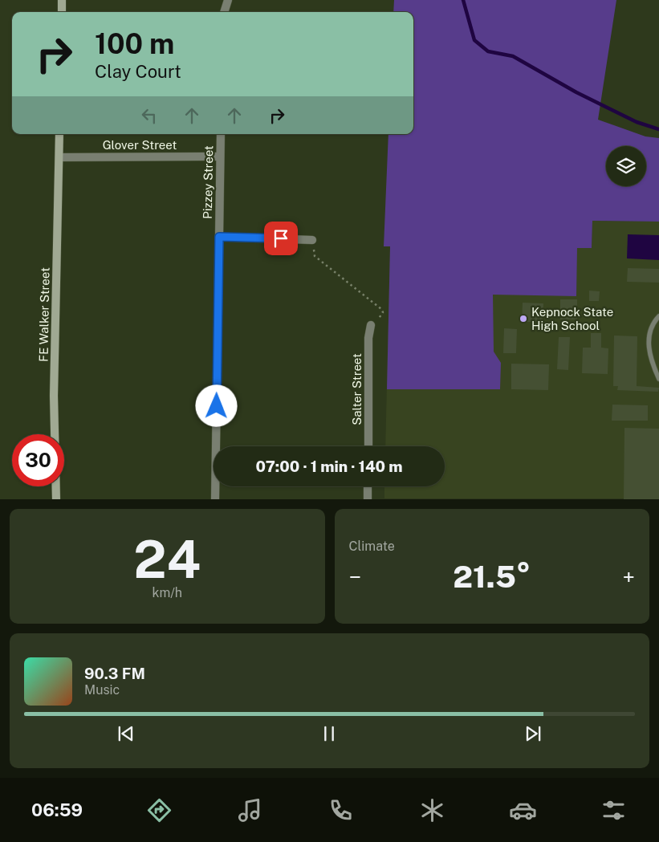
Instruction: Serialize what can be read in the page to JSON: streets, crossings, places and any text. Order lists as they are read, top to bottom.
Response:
{
  "streets": {
    "main road": ["FE Walker Street"],
    "street": ["Glover Street", "Pizzey Street", "Salter Street"]
  },
  "crossings": [
    ["Glover Street", "Pizzey Street"],
    ["Glover Street", "FE Walker Street"]
  ],
  "places": ["Kepnock State High School"],
  "page": {
    "turn": ["100 m", "Clay Court"],
    "limit": "30",
    "trip": "07:00 · 1 min · 140 m",
    "tile": [
      ["24", "km/h"],
      "Climate"
    ],
    "heat": ["−", "21.5°", "+"],
    "song": ["90.3 FM", "Music"],
    "tabs": "06:59"
  }
}
